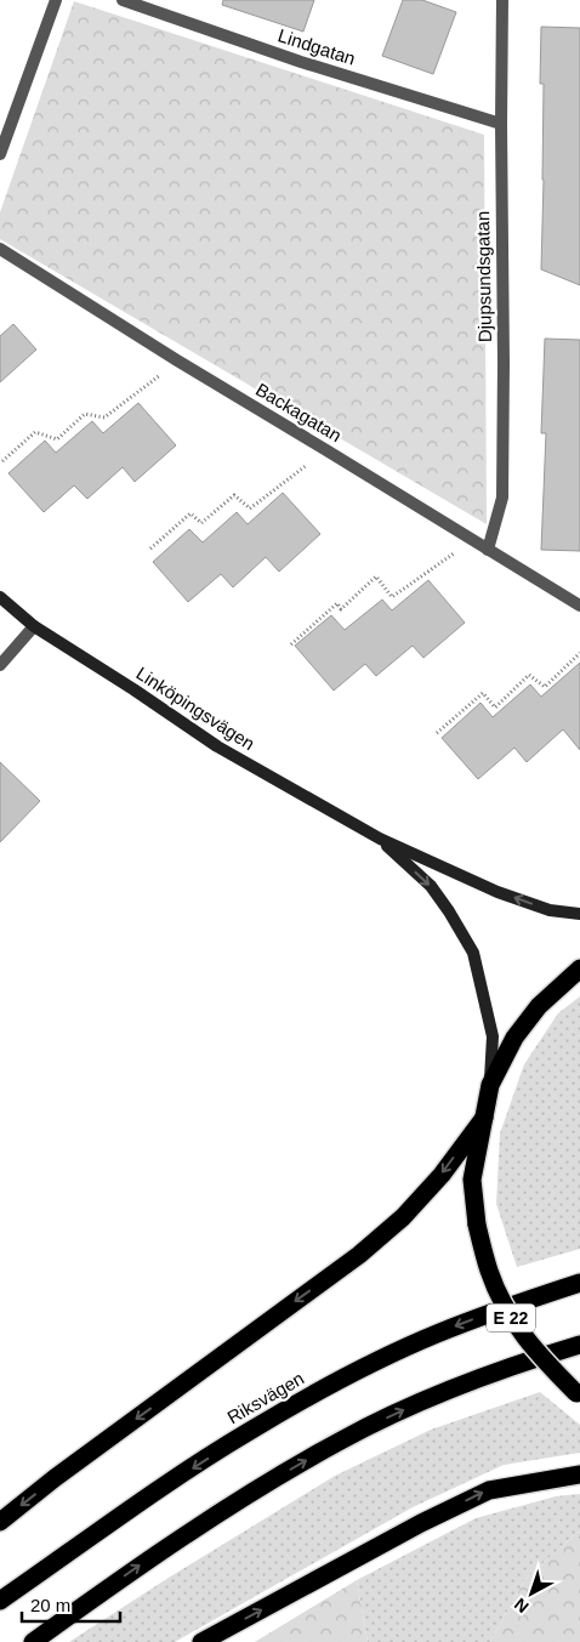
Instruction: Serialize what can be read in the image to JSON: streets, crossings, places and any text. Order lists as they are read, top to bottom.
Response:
{
  "streets": {
    "highway": ["E 22", "Riksvägen"],
    "street": [
      "Lindgatan",
      "Djupsundsgatan",
      "Backagatan",
      "Linköpingsvägen"
    ]
  },
  "crossings": [
    ["Lindgatan", "Djupsundsgatan"],
    ["Djupsundsgatan", "Backagatan"],
    ["Linköpingsvägen", "E 22"]
  ],
  "scale_bar": "20 m",
  "north": "bottom left"
}
